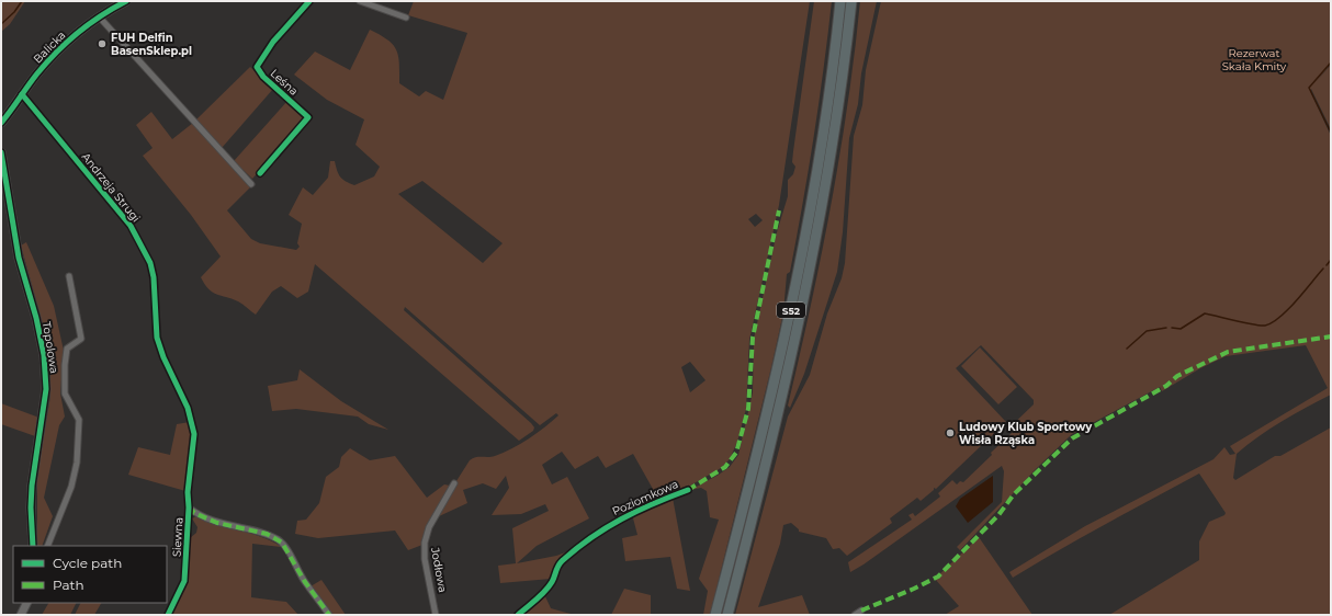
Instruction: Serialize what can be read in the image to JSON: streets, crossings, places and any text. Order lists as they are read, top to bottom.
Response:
{
  "streets": {
    "highway": ["S52"],
    "street": [
      "Balicka",
      "Leśna",
      "Andrzeja Strugi",
      "Topolowa",
      "Poziomkowa",
      "Siewna",
      "Jodłowa"
    ]
  },
  "crossings": [
    ["Balicka", "Andrzeja Strugi"],
    ["Andrzeja Strugi", "Siewna"]
  ],
  "parks": ["Rezerwat Skała Kmity"],
  "places": ["FUH Delfin BasenSklep.pl", "Ludowy Klub Sportowy Wisła Rząska"],
  "legend": ["Cycle path", "Path"]
}
